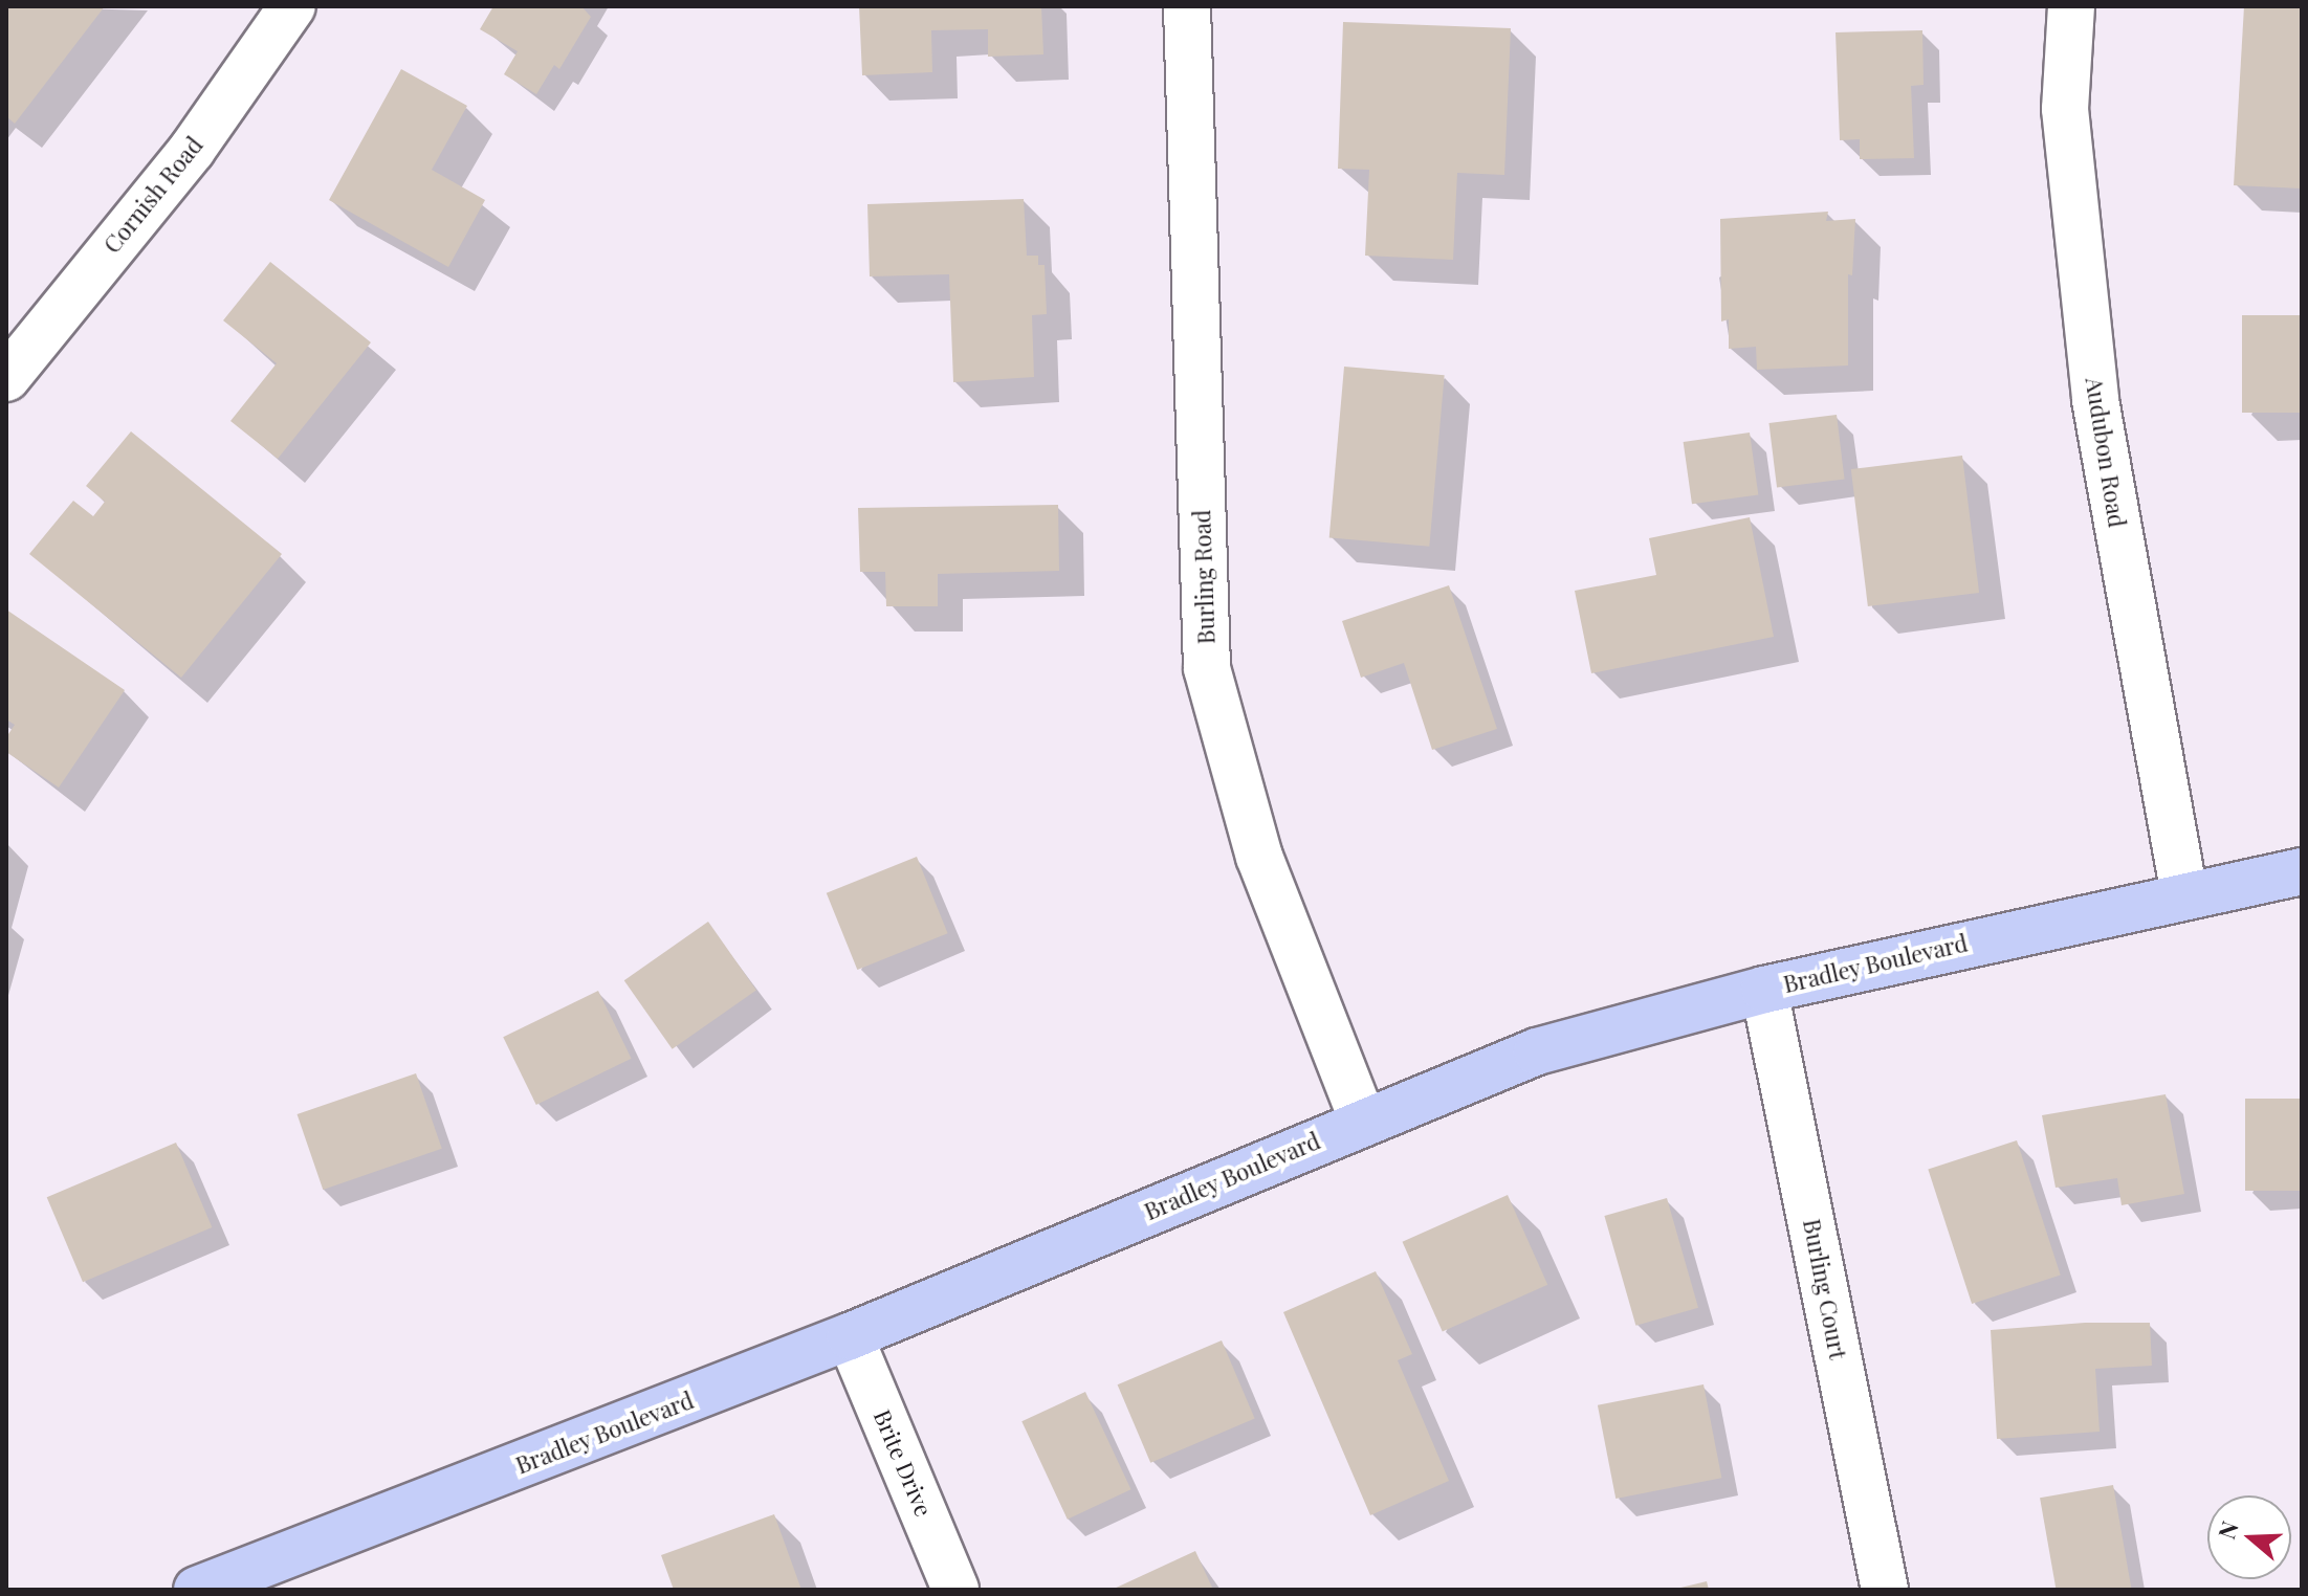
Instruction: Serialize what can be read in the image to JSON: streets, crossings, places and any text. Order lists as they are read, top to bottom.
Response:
{
  "streets": {
    "main road": ["Bradley Boulevard"],
    "street": [
      "Cornish Road",
      "Audubon Road",
      "Burling Road",
      "Burling Court",
      "Brite Drive"
    ]
  },
  "crossings": [
    ["Audubon Road", "Bradley Boulevard"],
    ["Burling Road", "Bradley Boulevard"],
    ["Bradley Boulevard", "Burling Court"],
    ["Bradley Boulevard", "Brite Drive"]
  ],
  "north": "left"
}
